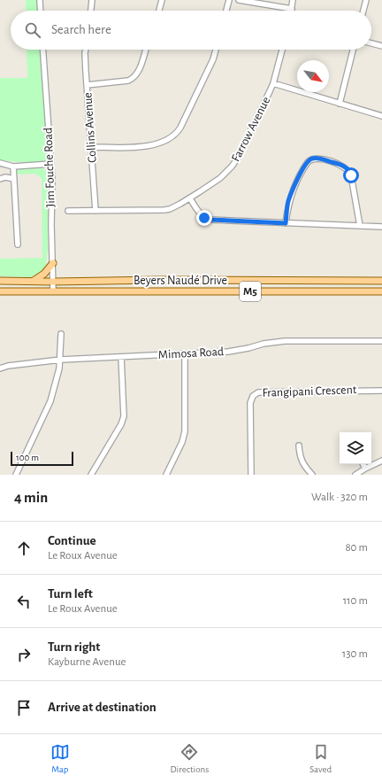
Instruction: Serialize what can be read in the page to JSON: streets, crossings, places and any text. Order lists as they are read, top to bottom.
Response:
{
  "streets": {
    "main road": ["Beyers Naudé Drive", "M5"],
    "street": [
      "Collins Avenue",
      "Farrow Avenue",
      "Jim Fouche Road",
      "Mimosa Road",
      "Frangipani Crescent"
    ]
  },
  "crossings": [
    ["Collins Avenue", "Farrow Avenue"],
    ["Jim Fouche Road", "Beyers Naudé Drive"]
  ],
  "scale_bar": "100 m",
  "north": "bottom right",
  "page": {
    "search": "Search here",
    "scale": "100 m",
    "heading": ["4 min", "Walk · 320 m"],
    "list": [
      ["Continue", "Le Roux Avenue", "80 m"],
      ["Turn left", "Le Roux Avenue", "110 m"],
      ["Turn right", "Kayburne Avenue", "130 m"],
      "Arrive at destination"
    ],
    "nav": ["Map", "Directions", "Saved"]
  }
}
